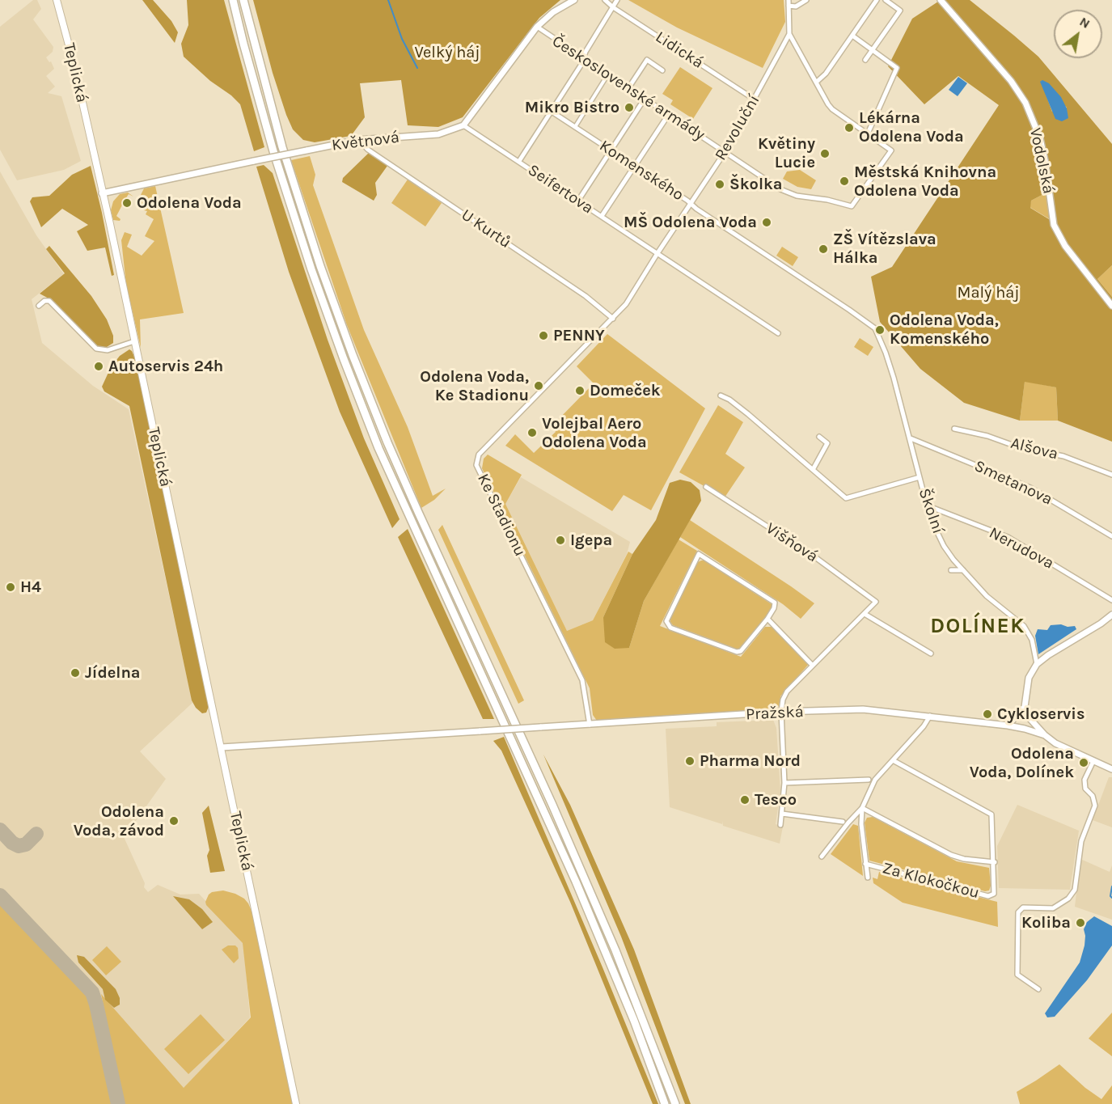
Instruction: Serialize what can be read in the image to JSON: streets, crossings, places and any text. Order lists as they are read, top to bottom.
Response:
{
  "streets": {
    "main road": ["Teplická"],
    "street": [
      "Lidická",
      "Československé armády",
      "Revoluční",
      "Květnová",
      "Vodolská",
      "Komenského",
      "Seifertova",
      "U Kurtů",
      "Alšova",
      "Smetanova",
      "Školní",
      "Ke Stadionu",
      "Višňová",
      "Nerudova",
      "Pražská",
      "Za Klokočkou"
    ]
  },
  "crossings": [
    ["Lidická", "Revoluční"],
    ["Teplická", "Květnová"],
    ["Teplická", "Pražská"],
    ["Československé armády", "Revoluční"],
    ["Revoluční", "Komenského"],
    ["Revoluční", "Seifertova"],
    ["Revoluční", "U Kurtů"],
    ["Revoluční", "Ke Stadionu"],
    ["Květnová", "Seifertova"],
    ["Květnová", "U Kurtů"],
    ["Komenského", "Školní"],
    ["U Kurtů", "Ke Stadionu"],
    ["Smetanova", "Školní"],
    ["Školní", "Nerudova"],
    ["Ke Stadionu", "Pražská"],
    ["Pražská", "Za Klokočkou"]
  ],
  "districts": ["DOLÍNEK"],
  "parks": ["Velký háj", "Malý háj"],
  "places": [
    "Mikro Bistro",
    "Lékárna Odolena Voda",
    "Květiny Lucie",
    "Městská Knihovna Odolena Voda",
    "Školka",
    "Odolena Voda",
    "MŠ Odolena Voda",
    "ZŠ Vítězslava Hálka",
    "Odolena Voda, Komenského",
    "PENNY",
    "Autoservis 24h",
    "Odolena Voda, Ke Stadionu",
    "Domeček",
    "Volejbal Aero Odolena Voda",
    "Igepa",
    "H4",
    "Jídelna",
    "Cykloservis",
    "Pharma Nord",
    "Odolena Voda, Dolínek",
    "Tesco",
    "Odolena Voda, závod",
    "Koliba"
  ],
  "north": "top right"
}
